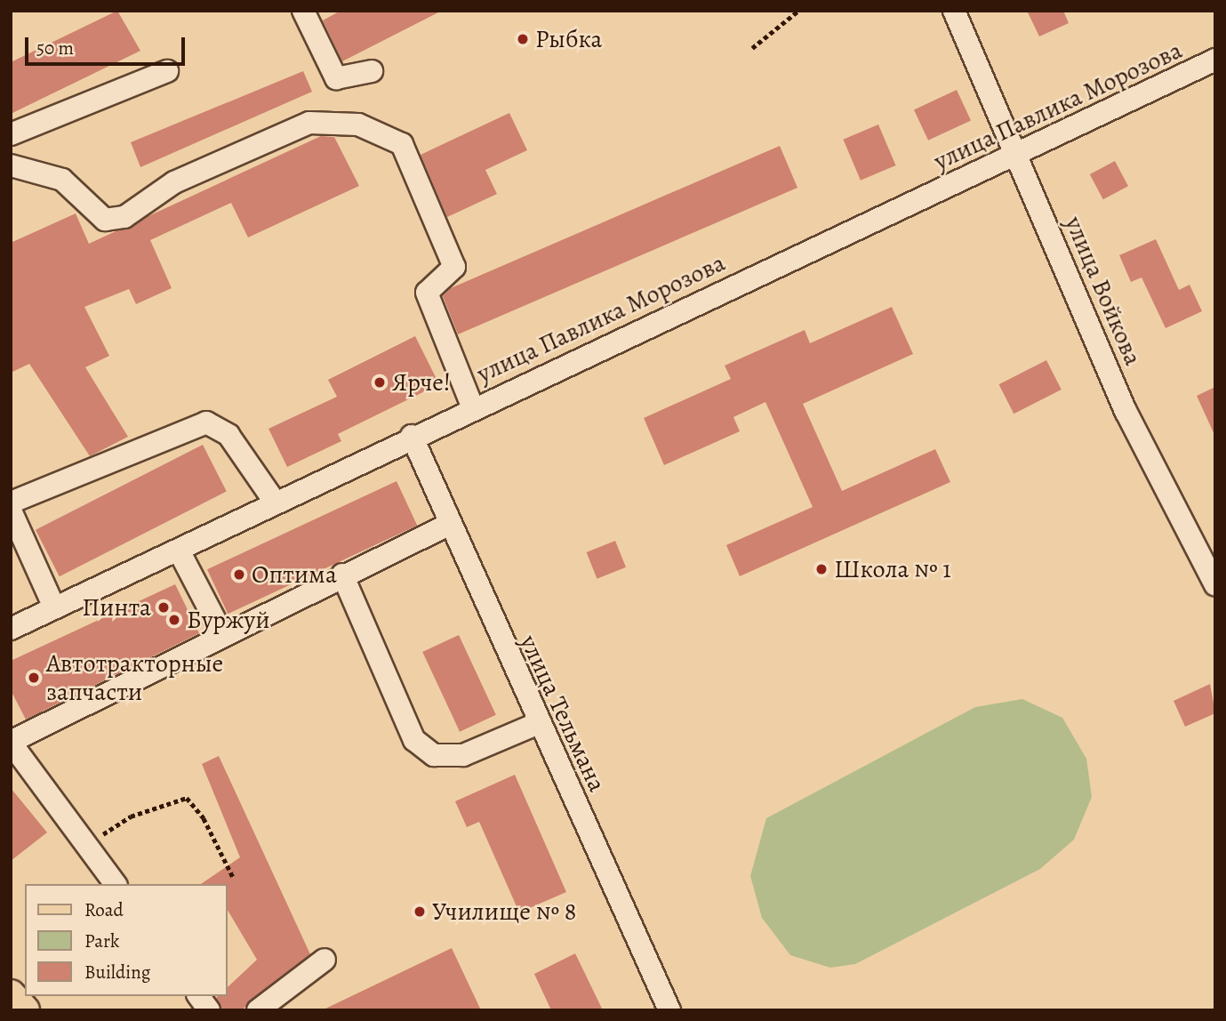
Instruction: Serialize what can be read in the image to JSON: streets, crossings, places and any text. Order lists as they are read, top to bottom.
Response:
{
  "streets": {
    "street": ["улица Павлика Морозова", "улица Войкова", "улица Тельмана"]
  },
  "crossings": [
    ["улица Павлика Морозова", "улица Войкова"],
    ["улица Павлика Морозова", "улица Тельмана"]
  ],
  "places": [
    "Рыбка",
    "Ярче!",
    "Школа № 1",
    "Оптима",
    "Пинта",
    "Буржуй",
    "Автотракторные запчасти",
    "Училище № 8"
  ],
  "legend": ["Road", "Park", "Building"],
  "scale_bar": "50 m"
}
